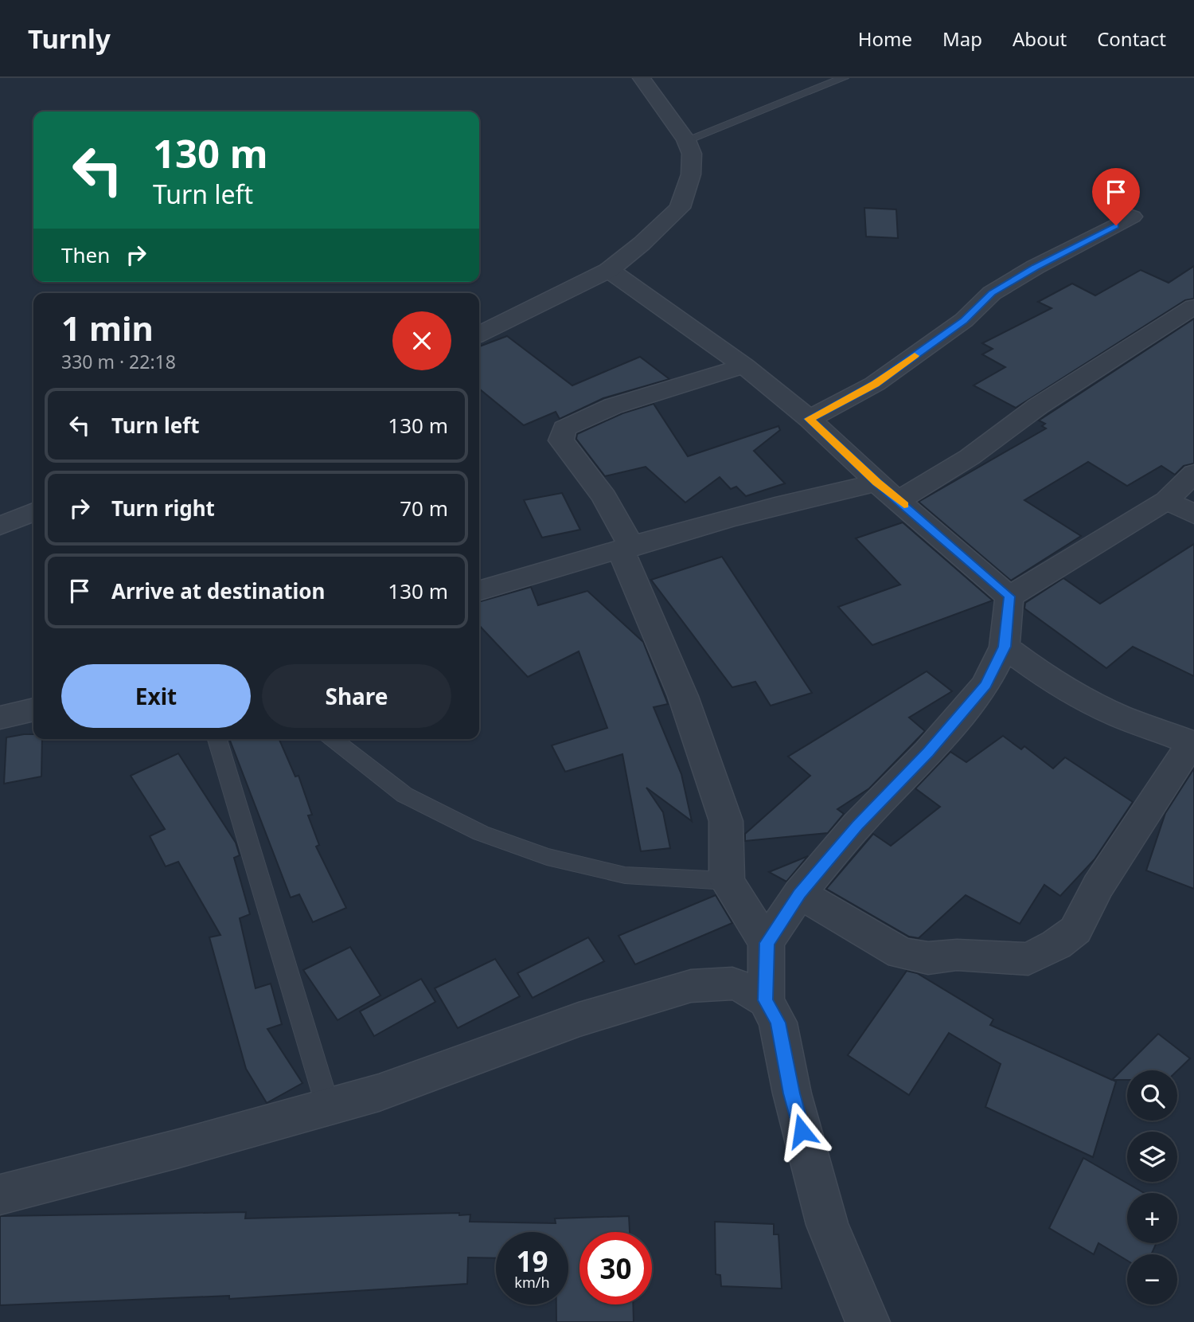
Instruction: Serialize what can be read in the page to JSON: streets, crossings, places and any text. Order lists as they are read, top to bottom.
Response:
{
  "page": {
    "header": "Turnly",
    "nav": [
      "Home",
      "Map",
      "About",
      "Contact"
    ],
    "turn": ["130 m", "Turn left"],
    "then": "Then",
    "heading": ["1 min", "330 m · 22:18"],
    "list": [
      {
        "name": "Turn left",
        "value": "130 m"
      },
      {
        "name": "Turn right",
        "value": "70 m"
      },
      {
        "name": "Arrive at destination",
        "value": "130 m"
      }
    ],
    "buttons": ["Exit", "Share"],
    "map_buttons": ["+", "−"],
    "speed": "19 km/h",
    "limit": "30"
  }
}
